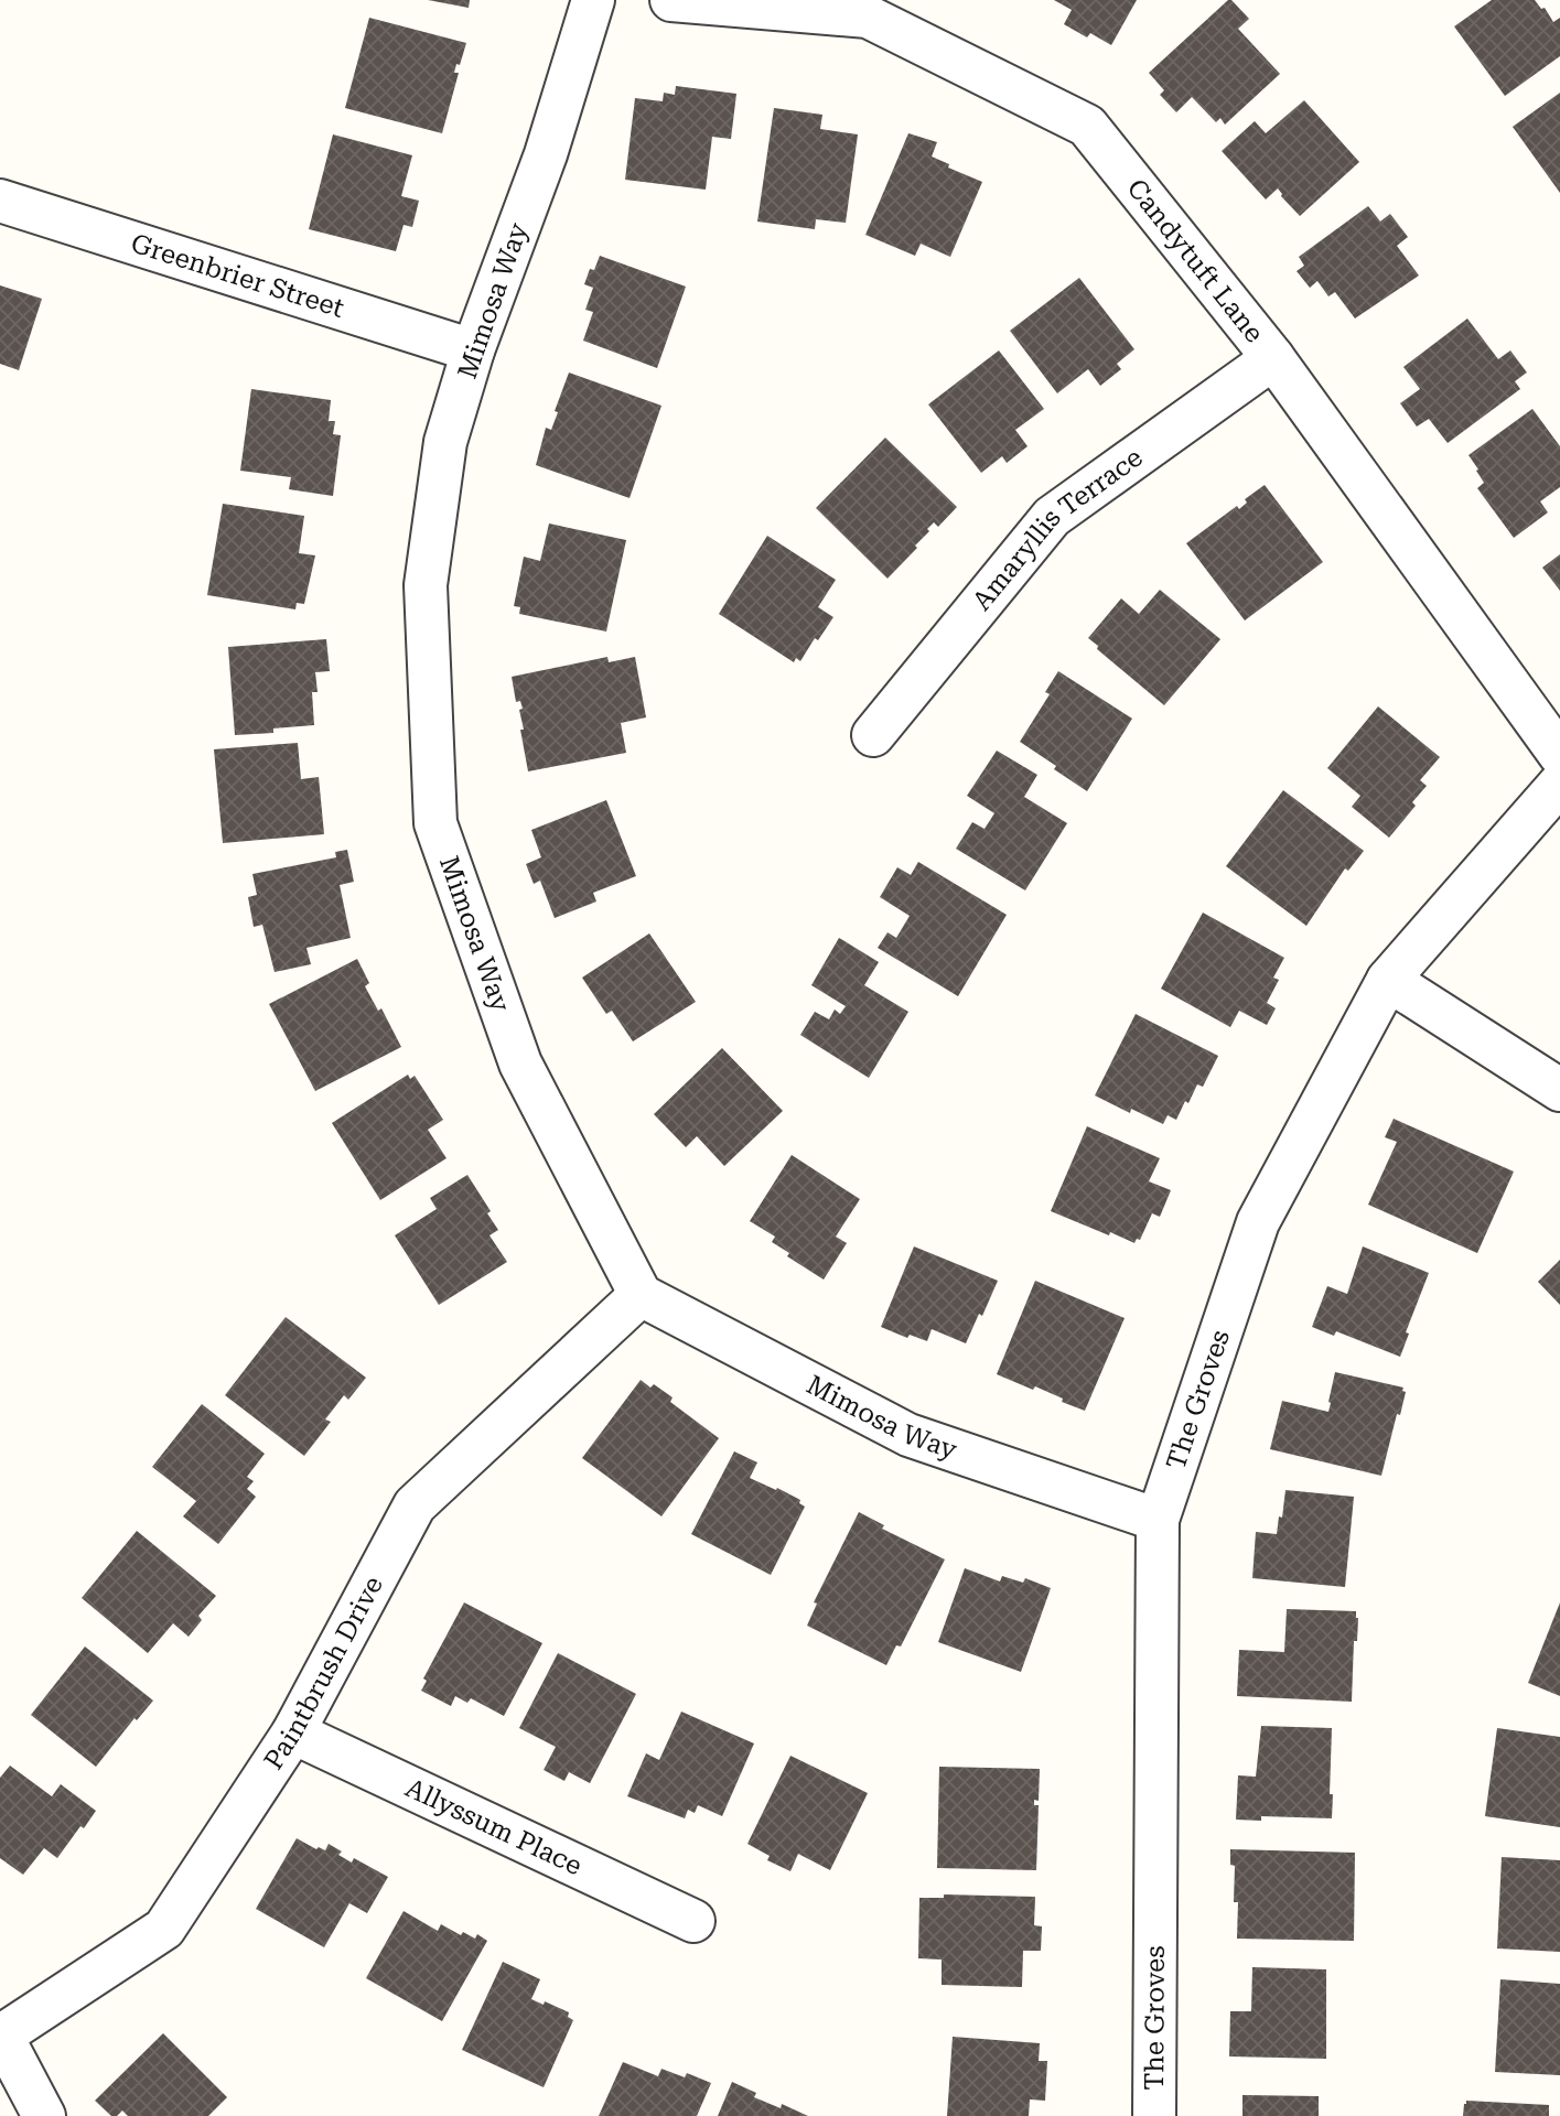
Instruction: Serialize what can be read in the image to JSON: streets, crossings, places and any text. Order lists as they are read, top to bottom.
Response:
{
  "streets": {
    "street": [
      "Candytuft Lane",
      "Greenbrier Street",
      "Mimosa Way",
      "Amaryllis Terrace",
      "The Groves",
      "Paintbrush Drive",
      "Allyssum Place"
    ]
  },
  "crossings": [
    ["Candytuft Lane", "Amaryllis Terrace"],
    ["Greenbrier Street", "Mimosa Way"],
    ["Mimosa Way", "The Groves"],
    ["Mimosa Way", "Paintbrush Drive"],
    ["Paintbrush Drive", "Allyssum Place"]
  ]
}
